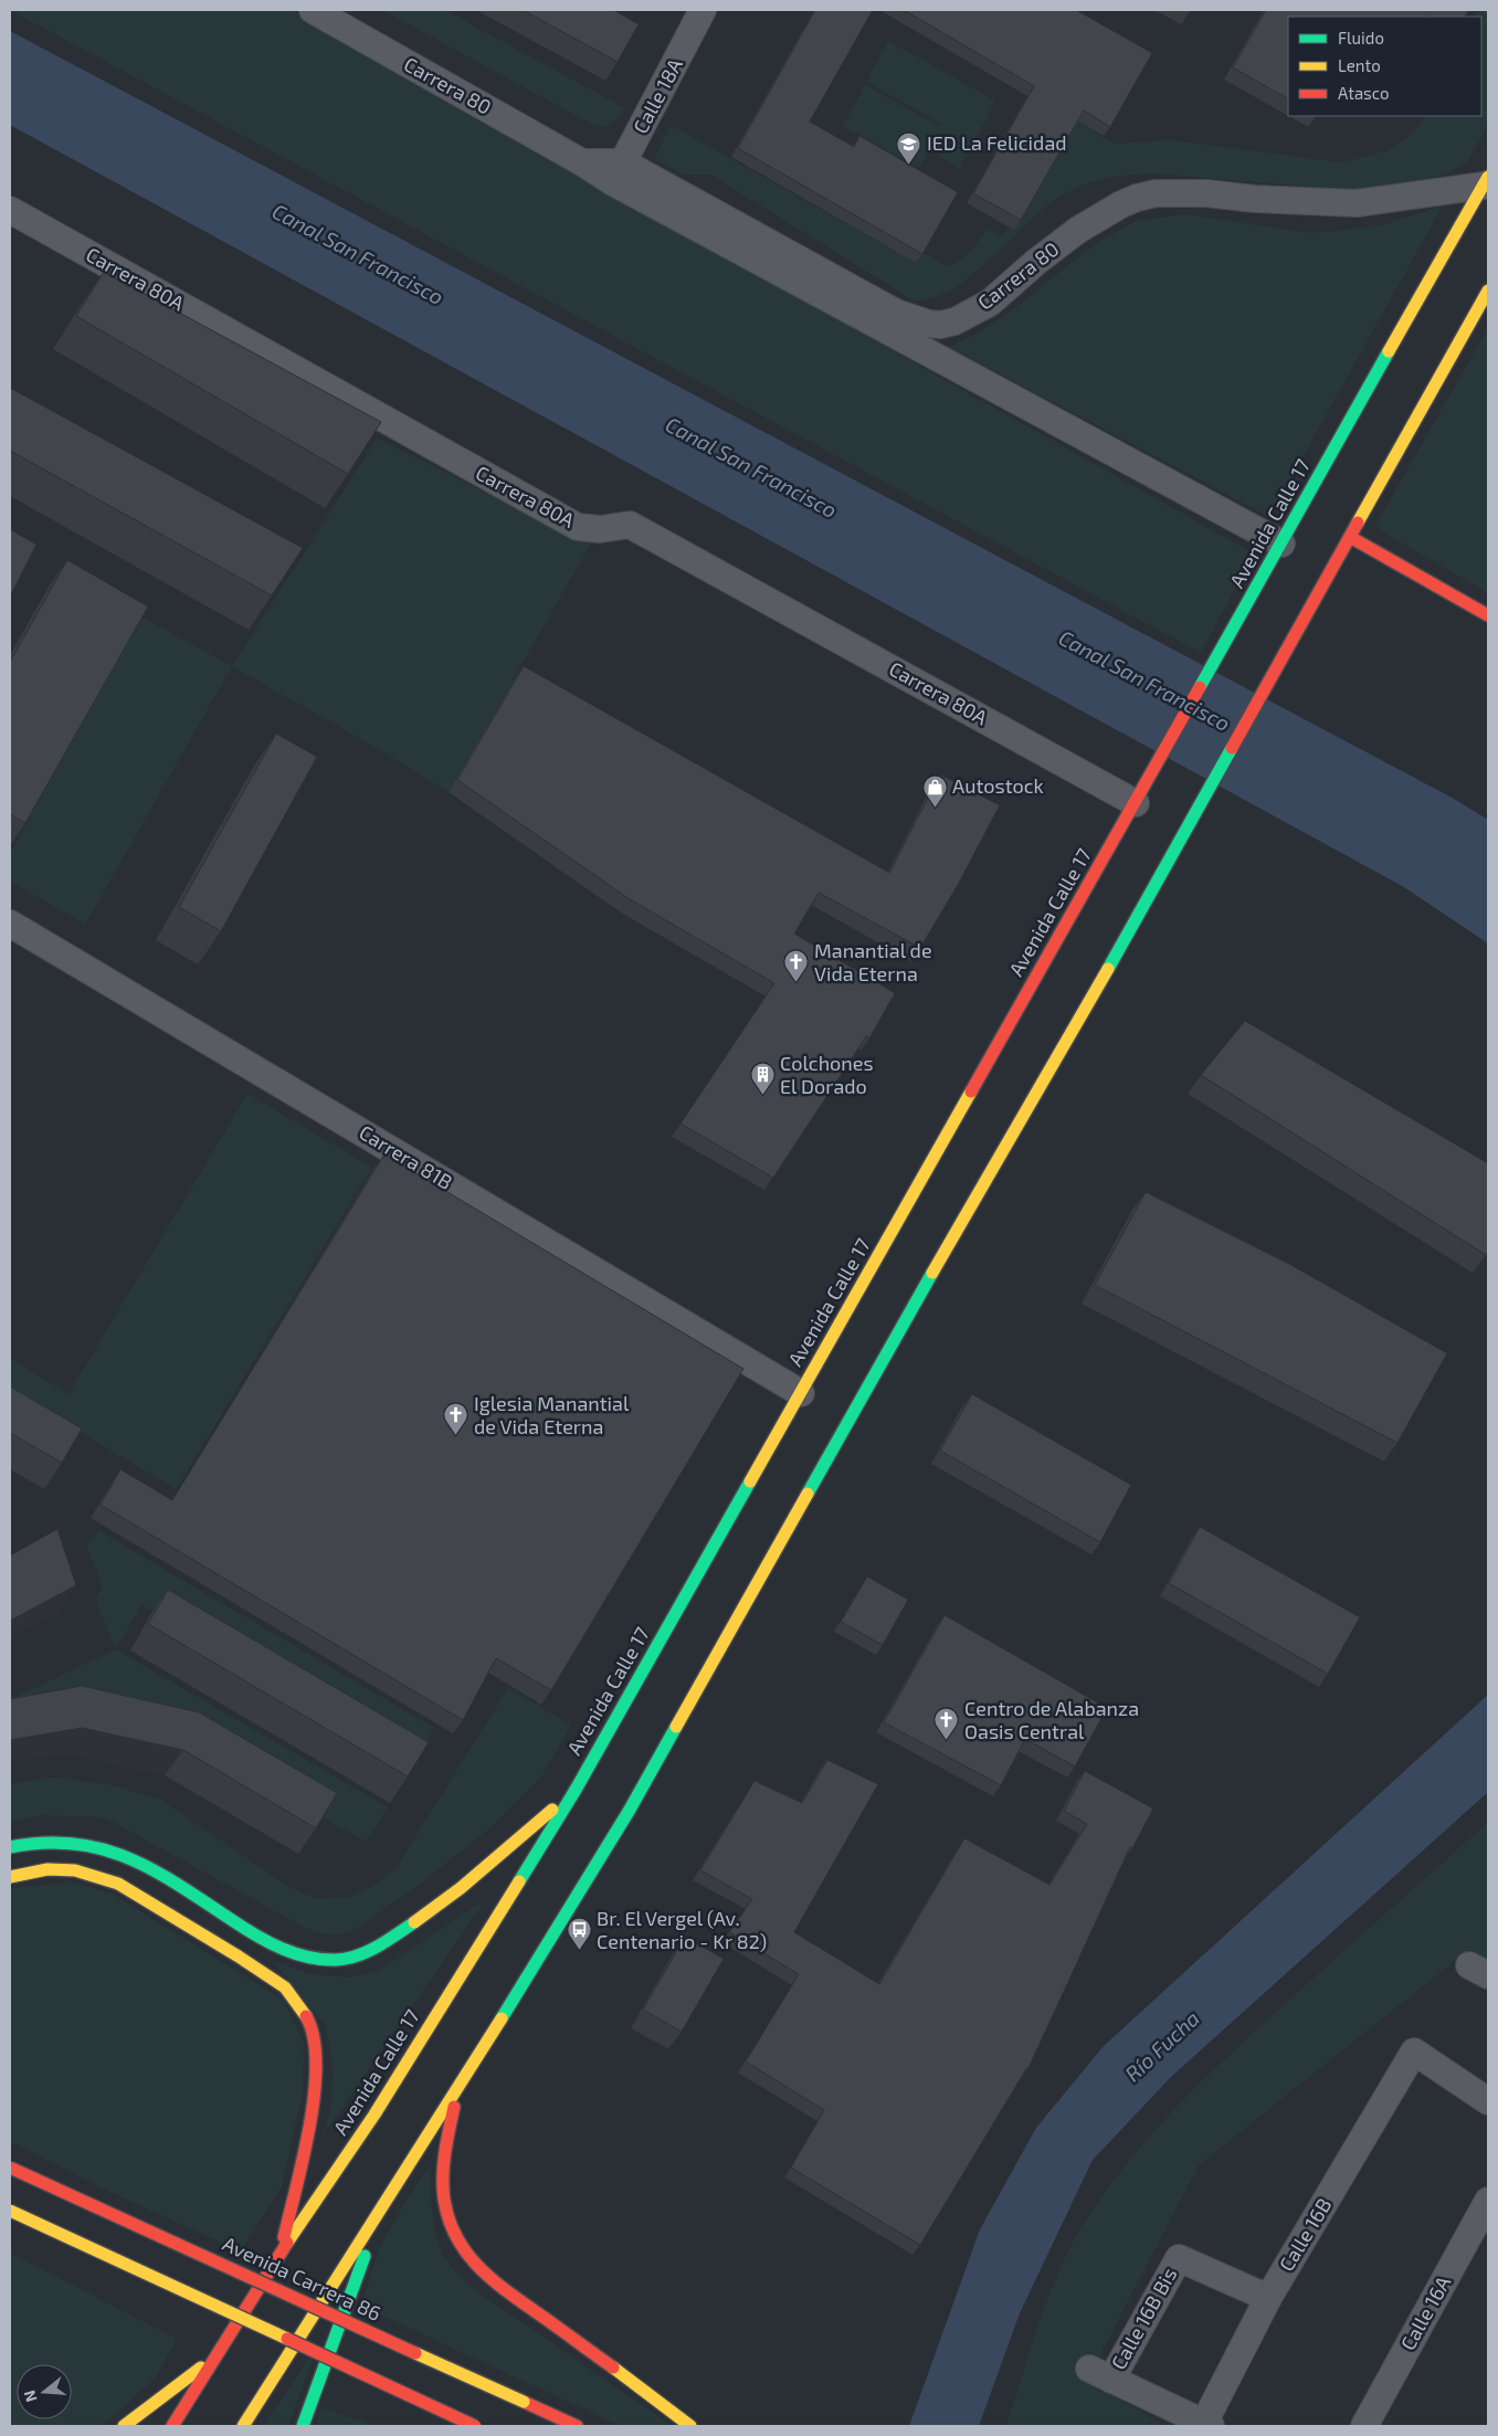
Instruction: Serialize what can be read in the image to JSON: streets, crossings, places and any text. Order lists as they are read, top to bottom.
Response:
{
  "streets": {
    "main road": ["Avenida Calle 17", "Avenida Carrera 86"],
    "street": [
      "Carrera 80",
      "Calle 18A",
      "Carrera 80A",
      "Carrera 81B",
      "Calle 16B",
      "Calle 16A",
      "Calle 16B Bis"
    ]
  },
  "crossings": [
    ["Carrera 80", "Calle 18A"],
    ["Carrera 80", "Avenida Calle 17"],
    ["Carrera 80A", "Avenida Calle 17"],
    ["Avenida Calle 17", "Carrera 81B"],
    ["Calle 16B", "Calle 16B Bis"]
  ],
  "water": ["Canal San Francisco", "Río Fucha"],
  "places": {
    "school or university": ["IED La Felicidad"],
    "shop": ["Autostock"],
    "church": ["Manantial de Vida Eterna", "Iglesia Manantial de Vida Eterna", "Centro de Alabanza Oasis Central"],
    "building": ["Colchones El Dorado"],
    "bus stop": ["Br. El Vergel (Av. Centenario - Kr 82)"]
  },
  "legend": ["Fluido", "Lento", "Atasco"],
  "north": "left"
}
